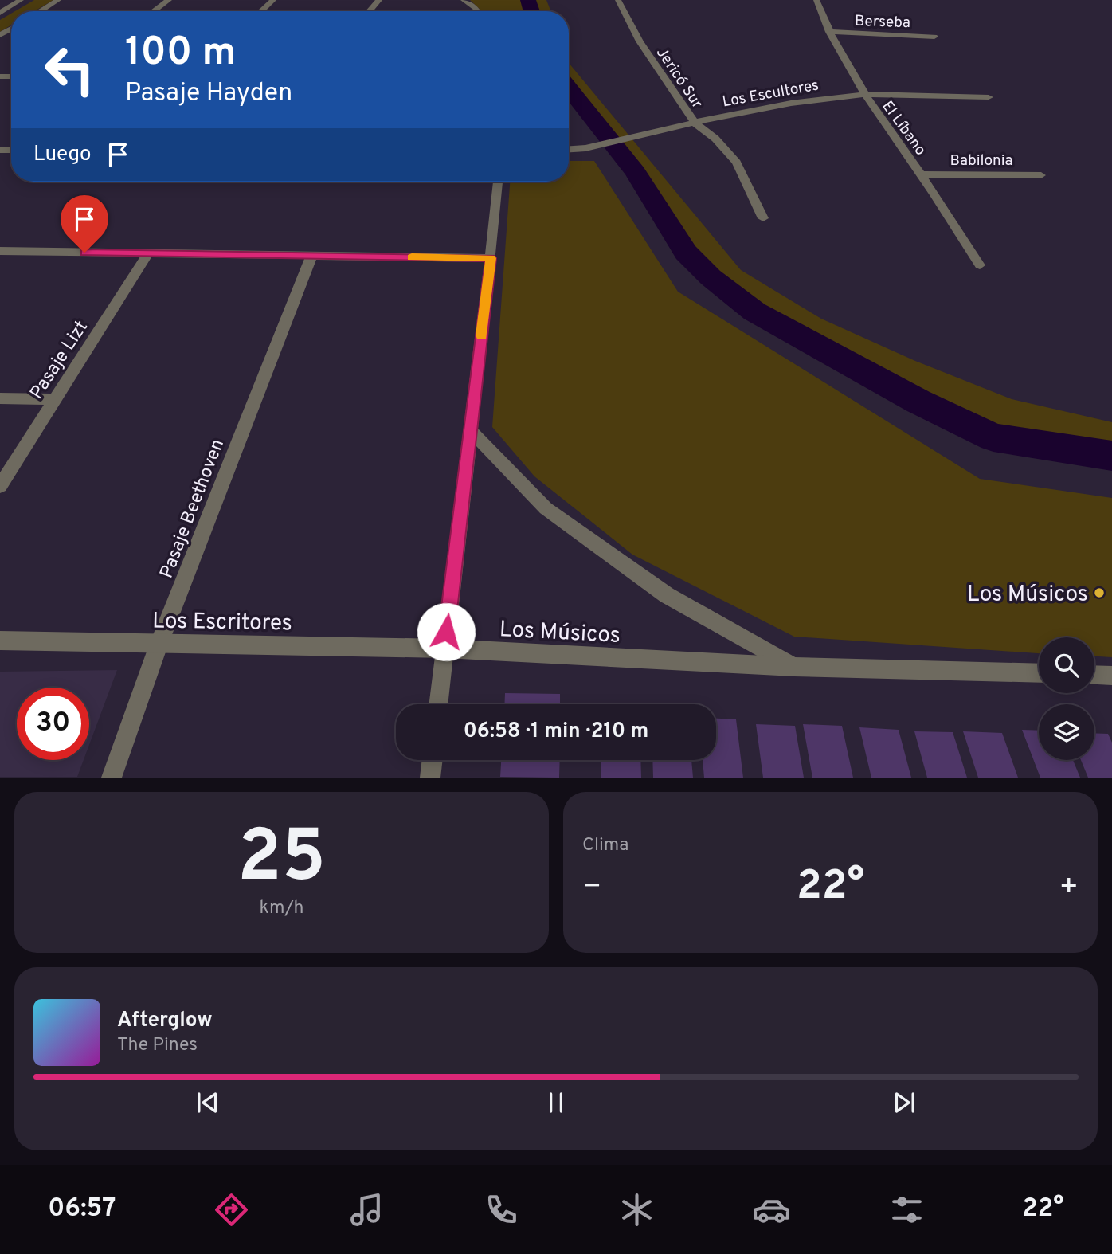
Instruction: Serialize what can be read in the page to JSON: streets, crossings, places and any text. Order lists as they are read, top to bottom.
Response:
{
  "streets": {
    "street": [
      "Berseba",
      "Jericó Sur",
      "Los Escultores",
      "El Líbano",
      "Babilonia",
      "Pasaje Lizt",
      "Pasaje Beethoven",
      "Los Escritores",
      "Los Músicos"
    ]
  },
  "crossings": [
    ["Berseba", "El Líbano"],
    ["Jericó Sur", "Los Escultores"],
    ["Los Escultores", "El Líbano"],
    ["El Líbano", "Babilonia"],
    ["Pasaje Beethoven", "Los Escritores"],
    ["Los Escritores", "Los Músicos"]
  ],
  "places": ["Los Músicos"],
  "page": {
    "turn": ["100 m", "Pasaje Hayden"],
    "then": "Luego",
    "limit": "30",
    "trip": "06:58 · 1 min · 210 m",
    "tile": [
      ["25", "km/h"],
      "Clima"
    ],
    "heat": ["−", "22°", "+"],
    "song": ["Afterglow", "The Pines"],
    "tabs": ["06:57", "22°"]
  }
}
